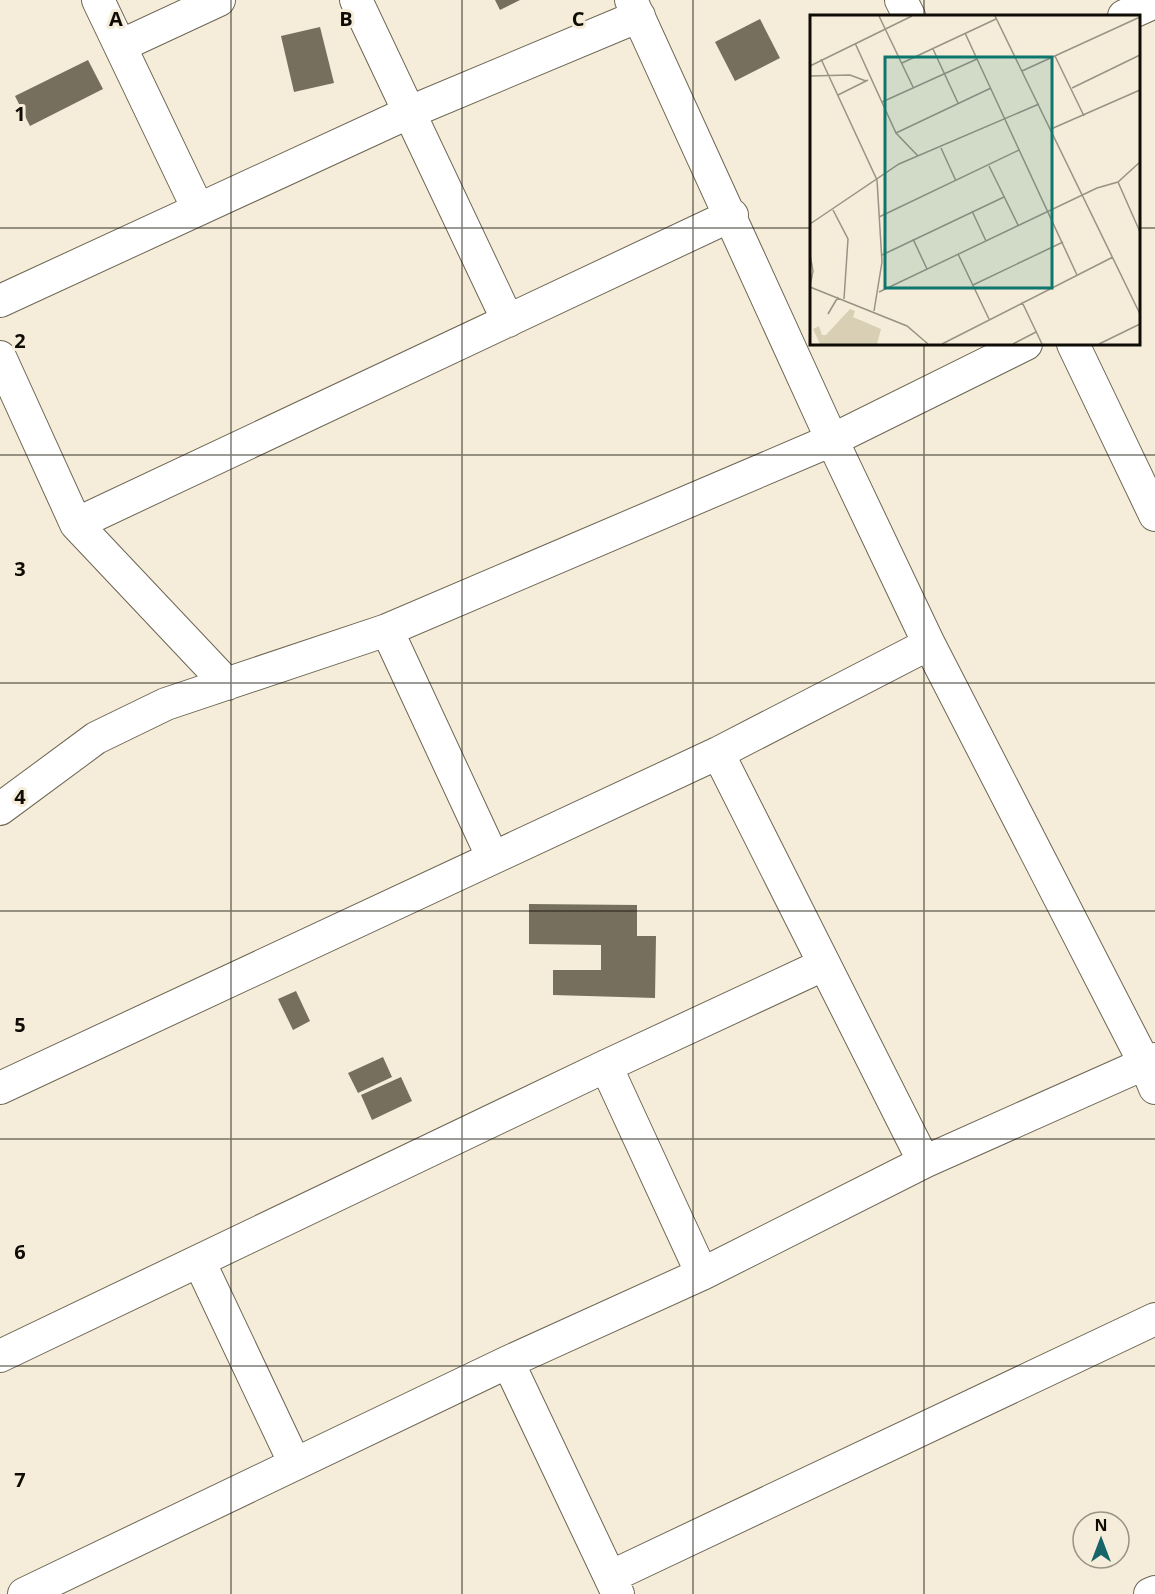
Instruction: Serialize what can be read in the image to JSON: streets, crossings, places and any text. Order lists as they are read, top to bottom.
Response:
{
  "north": "top",
  "grid": {
    "columns": ["A", "B", "C"],
    "rows": [
      "1",
      "2",
      "3",
      "4",
      "5",
      "6",
      "7"
    ]
  }
}
